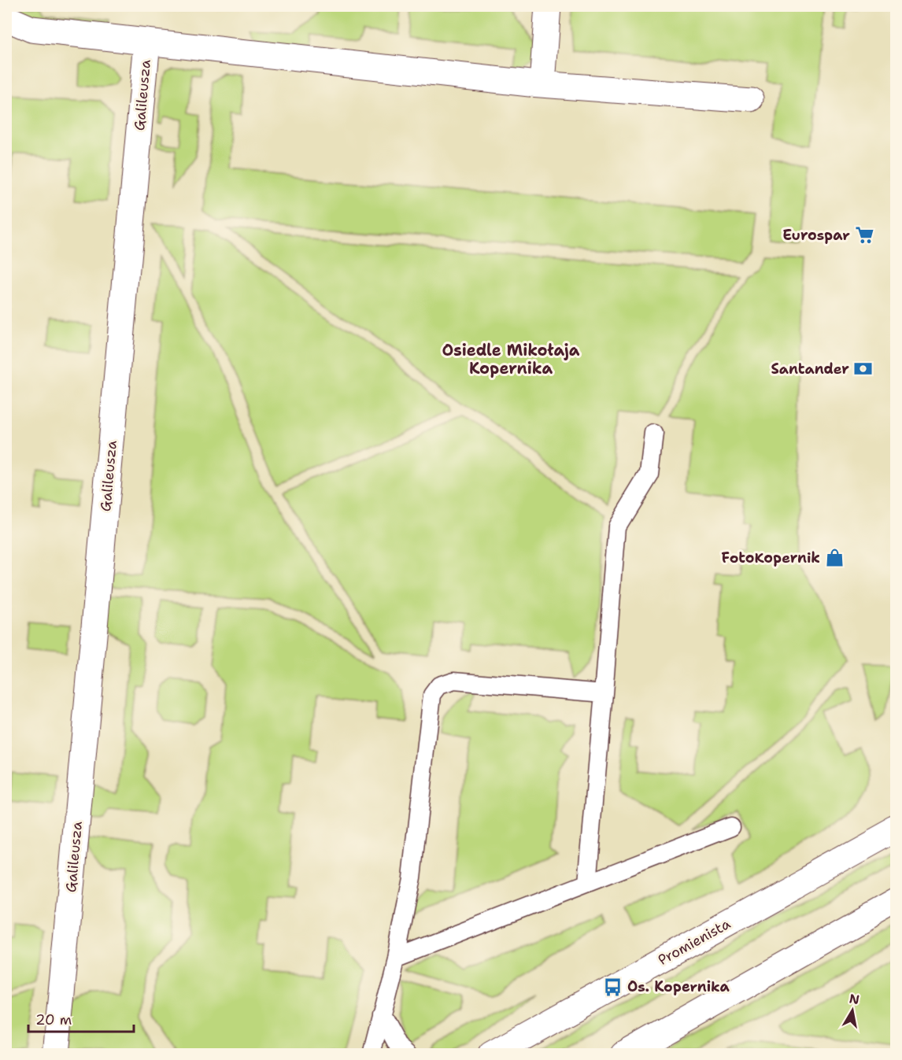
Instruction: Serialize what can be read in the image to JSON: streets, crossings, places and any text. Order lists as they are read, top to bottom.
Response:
{
  "streets": {
    "street": ["Galileusza", "Promienista"]
  },
  "districts": ["Osiedle Mikołaja Kopernika"],
  "places": {
    "supermarket": ["Eurospar"],
    "bank": ["Santander"],
    "shop": ["FotoKopernik"],
    "bus stop": ["Os. Kopernika"]
  },
  "scale_bar": "20 m",
  "north": "top"
}
